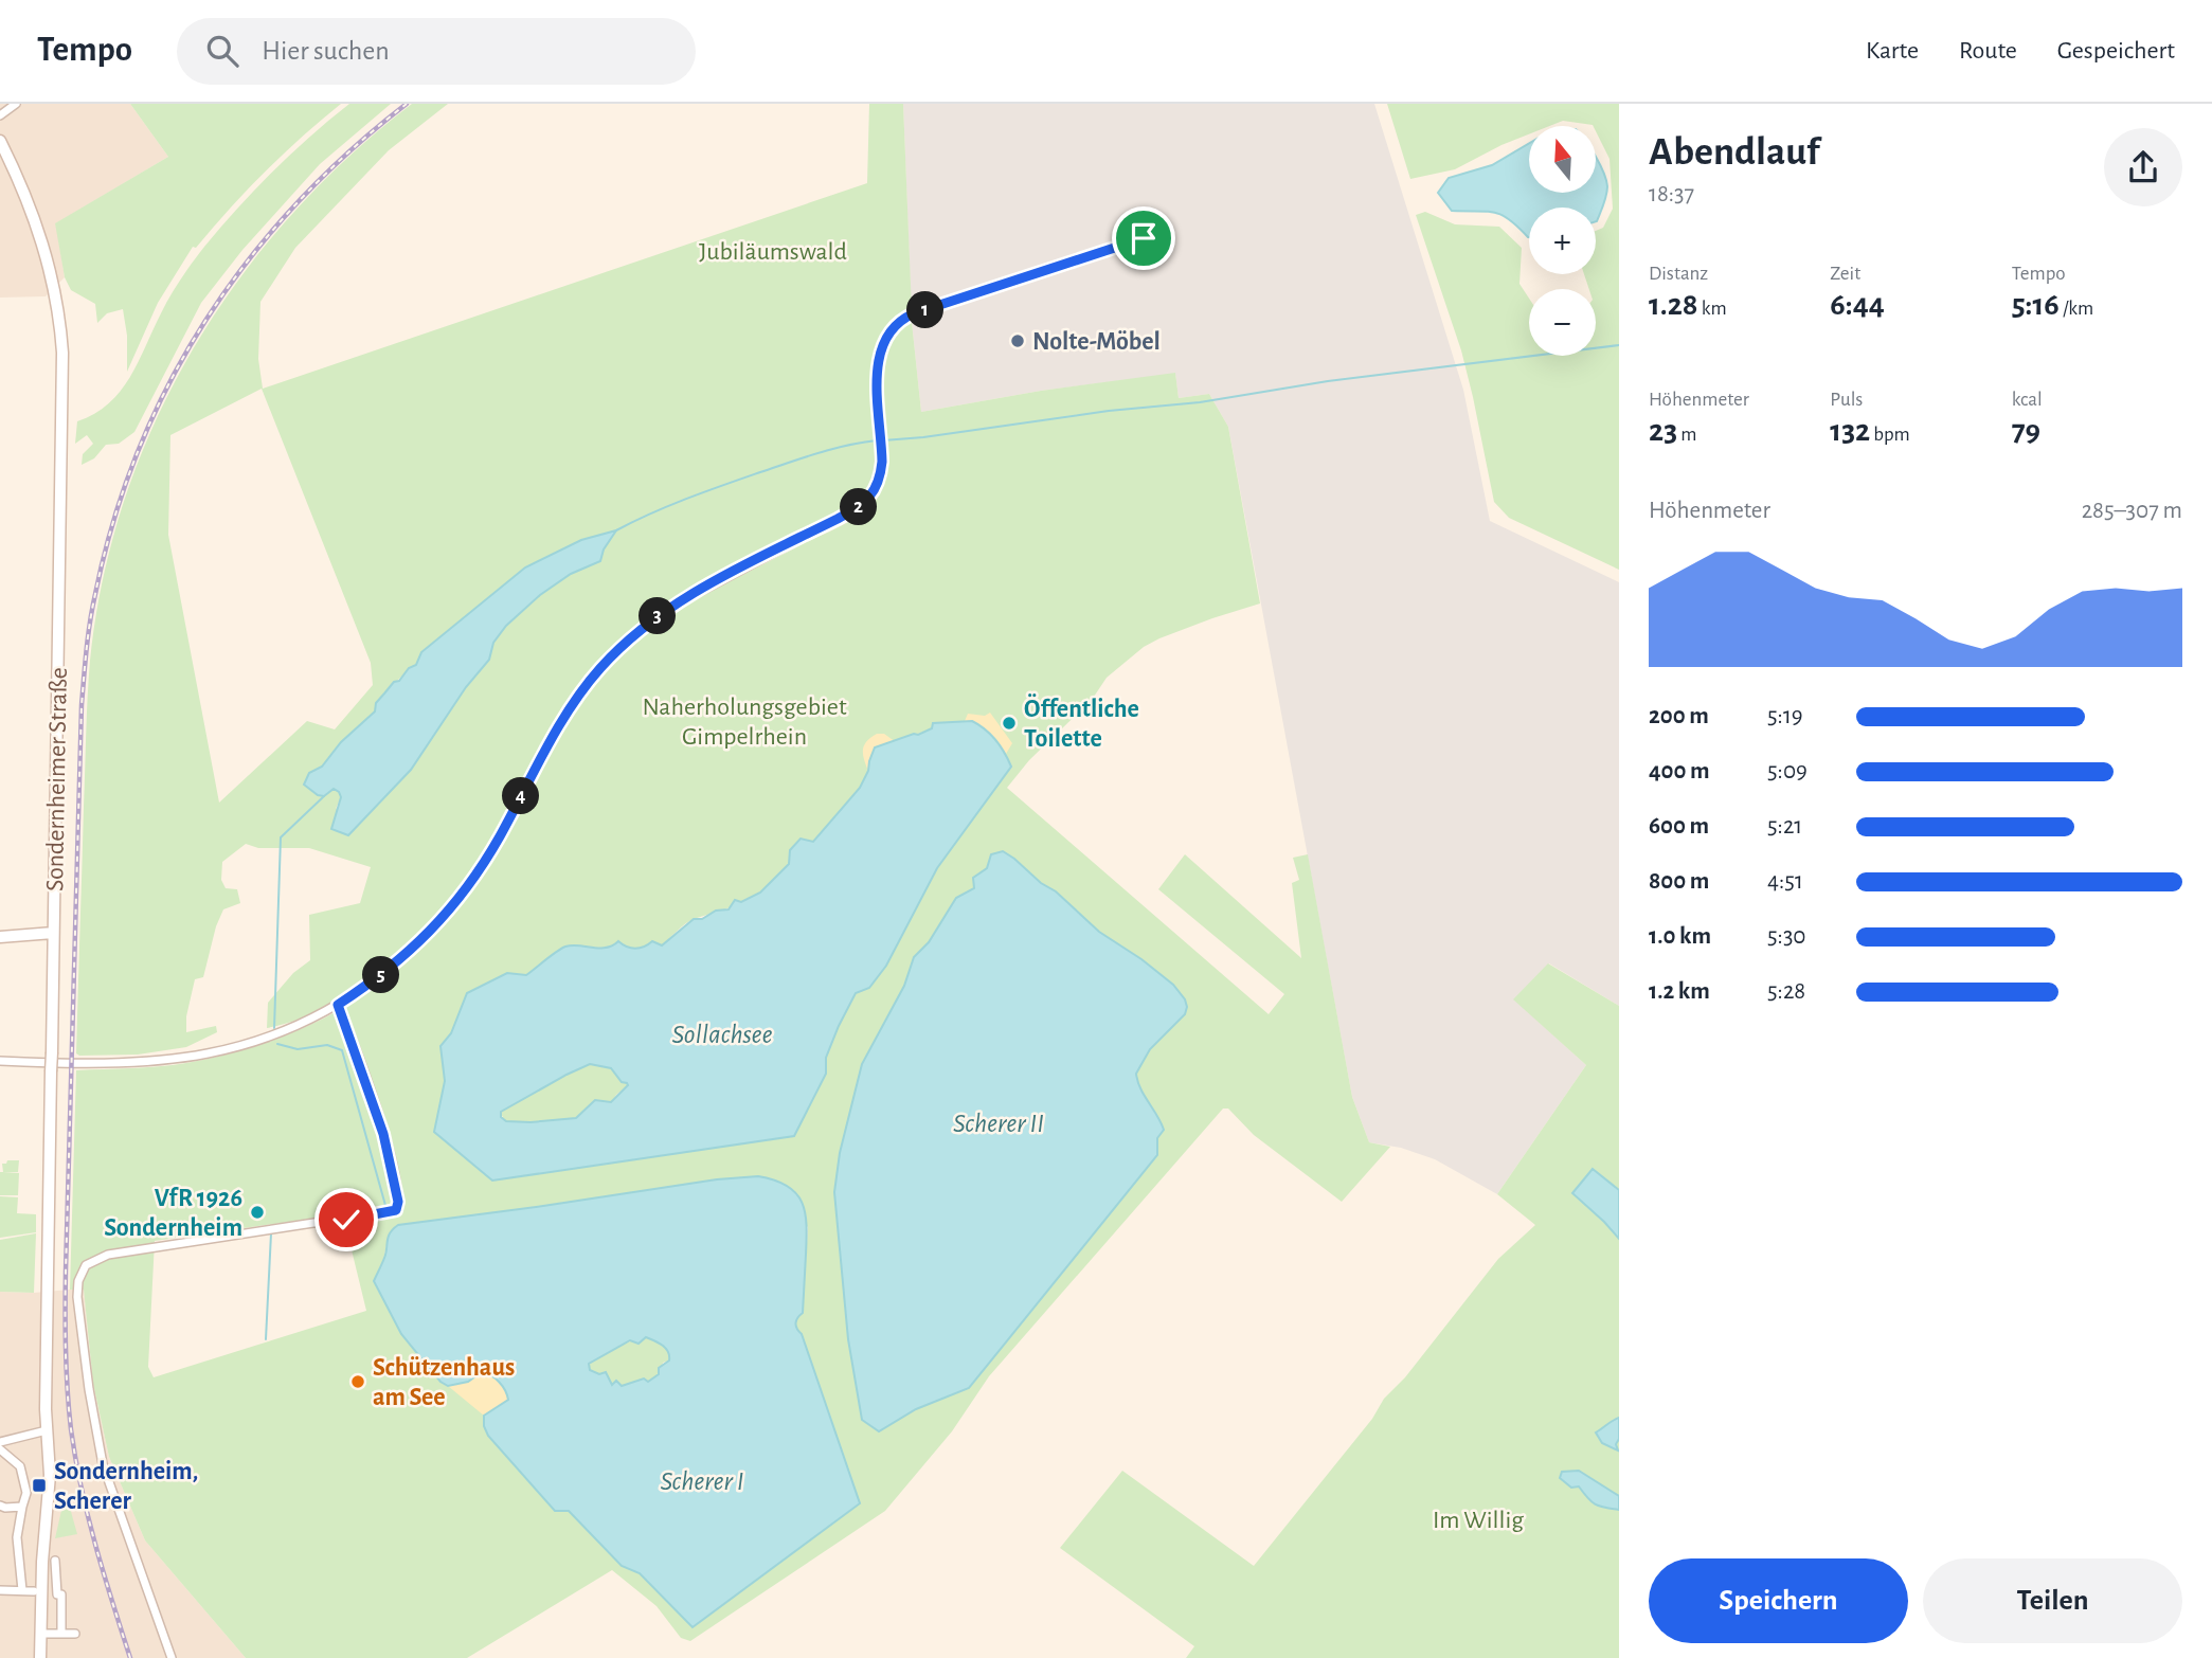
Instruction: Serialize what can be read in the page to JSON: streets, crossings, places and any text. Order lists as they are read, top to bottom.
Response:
{
  "streets": {
    "main road": ["Sondernheimer Straße"]
  },
  "water": ["Sollachsee", "Scherer II", "Scherer I"],
  "parks": ["Jubiläumswald", "Naherholungsgebiet Gimpelrhein", "Im Willig"],
  "places": {
    "other": [
      "Nolte-Möbel",
      "Öffentliche Toilette",
      "VfR 1926 Sondernheim",
      "Schützenhaus am See"
    ],
    "transit": ["Sondernheim, Scherer"]
  },
  "north": "top",
  "page": {
    "header": "Tempo",
    "search": "Hier suchen",
    "nav": ["Karte", "Route", "Gespeichert"],
    "heading": ["Abendlauf", "18:37"],
    "map_buttons": ["+", "−"],
    "stats": [
      ["Distanz", "1.28 km"],
      ["Zeit", "6:44"],
      ["Tempo", "5:16 /km"],
      ["Höhenmeter", "23 m"],
      ["Puls", "132 bpm"],
      ["kcal", "79"]
    ],
    "pins": [
      "1",
      "2",
      "3",
      "4",
      "5"
    ],
    "chart": ["Höhenmeter", "285–307 m"],
    "list": [
      {
        "name": "200 m",
        "note": "5:19"
      },
      {
        "name": "400 m",
        "note": "5:09"
      },
      {
        "name": "600 m",
        "note": "5:21"
      },
      {
        "name": "800 m",
        "note": "4:51"
      },
      {
        "name": "1.0 km",
        "note": "5:30"
      },
      {
        "name": "1.2 km",
        "note": "5:28"
      }
    ],
    "buttons": ["Speichern", "Teilen"]
  }
}
